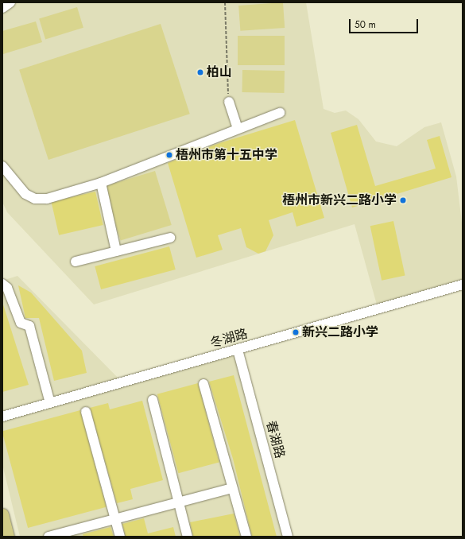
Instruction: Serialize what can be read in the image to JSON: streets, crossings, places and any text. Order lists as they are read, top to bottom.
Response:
{
  "streets": {
    "street": ["冬湖路", "春湖路"]
  },
  "crossings": [
    ["冬湖路", "春湖路"]
  ],
  "places": [
    "柏山",
    "梧州市第十五中学",
    "梧州市新兴二路小学",
    "新兴二路小学"
  ],
  "scale_bar": "50 m"
}
